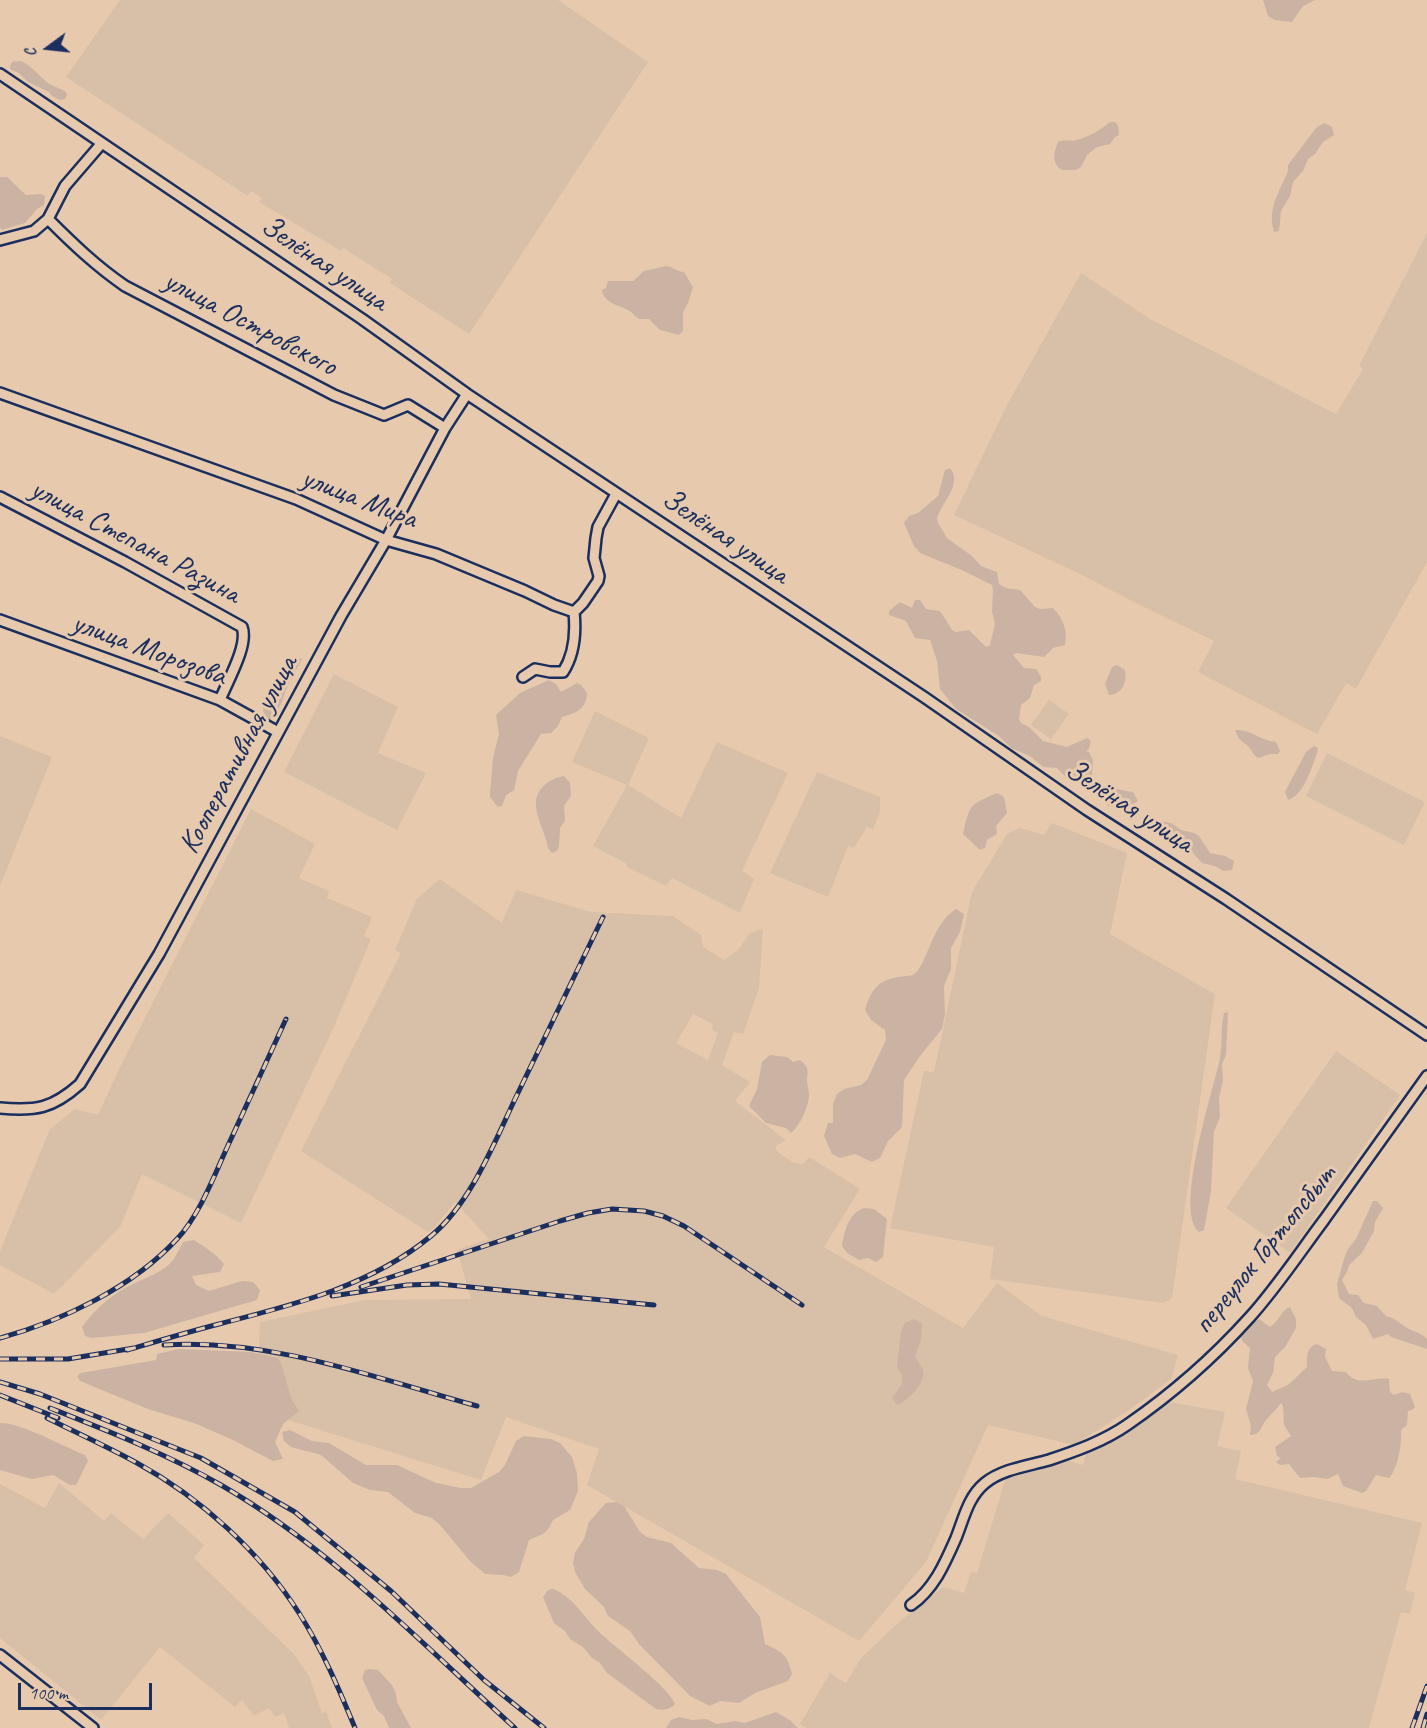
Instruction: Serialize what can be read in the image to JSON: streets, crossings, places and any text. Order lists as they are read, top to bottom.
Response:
{
  "streets": {
    "street": [
      "Зелёная улица",
      "улица Островского",
      "улица Мира",
      "улица Степана Разина",
      "улица Морозова",
      "Кооперативная улица",
      "переулок Гортопсбыт"
    ]
  },
  "crossings": [
    ["Зелёная улица", "Кооперативная улица"],
    ["улица Островского", "Кооперативная улица"],
    ["улица Мира", "Кооперативная улица"],
    ["улица Степана Разина", "улица Морозова"],
    ["улица Морозова", "Кооперативная улица"]
  ],
  "scale_bar": "100 m",
  "north": "left"
}
